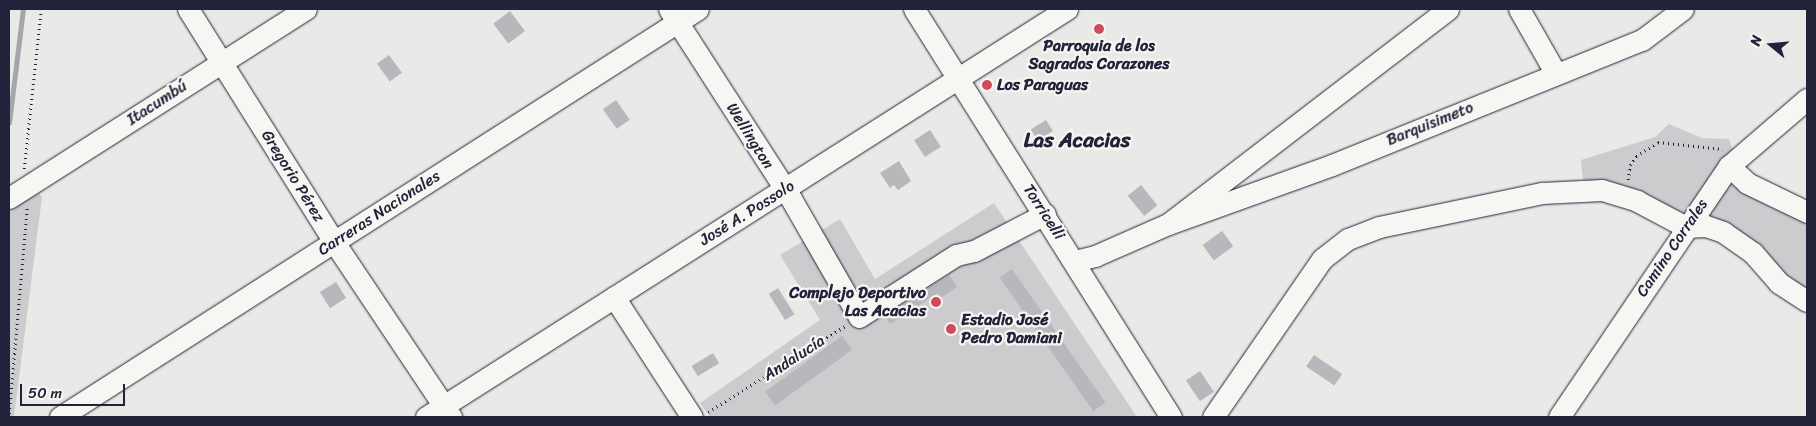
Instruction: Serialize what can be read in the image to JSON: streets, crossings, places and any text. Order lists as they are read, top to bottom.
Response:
{
  "streets": {
    "street": [
      "Itacumbú",
      "Barquisimeto",
      "Wellington",
      "Gregorio Pérez",
      "Torricelli",
      "Carreras Nacionales",
      "José A. Possolo",
      "Camino Corrales"
    ],
    "path": ["Andalucía"]
  },
  "crossings": [
    ["Itacumbú", "Gregorio Pérez"],
    ["Wellington", "Carreras Nacionales"],
    ["Wellington", "José A. Possolo"],
    ["Wellington", "Andalucía"],
    ["Gregorio Pérez", "Carreras Nacionales"],
    ["Gregorio Pérez", "José A. Possolo"],
    ["Torricelli", "José A. Possolo"]
  ],
  "districts": ["Las Acacias"],
  "places": [
    "Parroquia de los Sagrados Corazones",
    "Los Paraguas",
    "Complejo Deportivo Las Acacias",
    "Estadio José Pedro Damiani"
  ],
  "scale_bar": "50 m",
  "north": "left"
}
